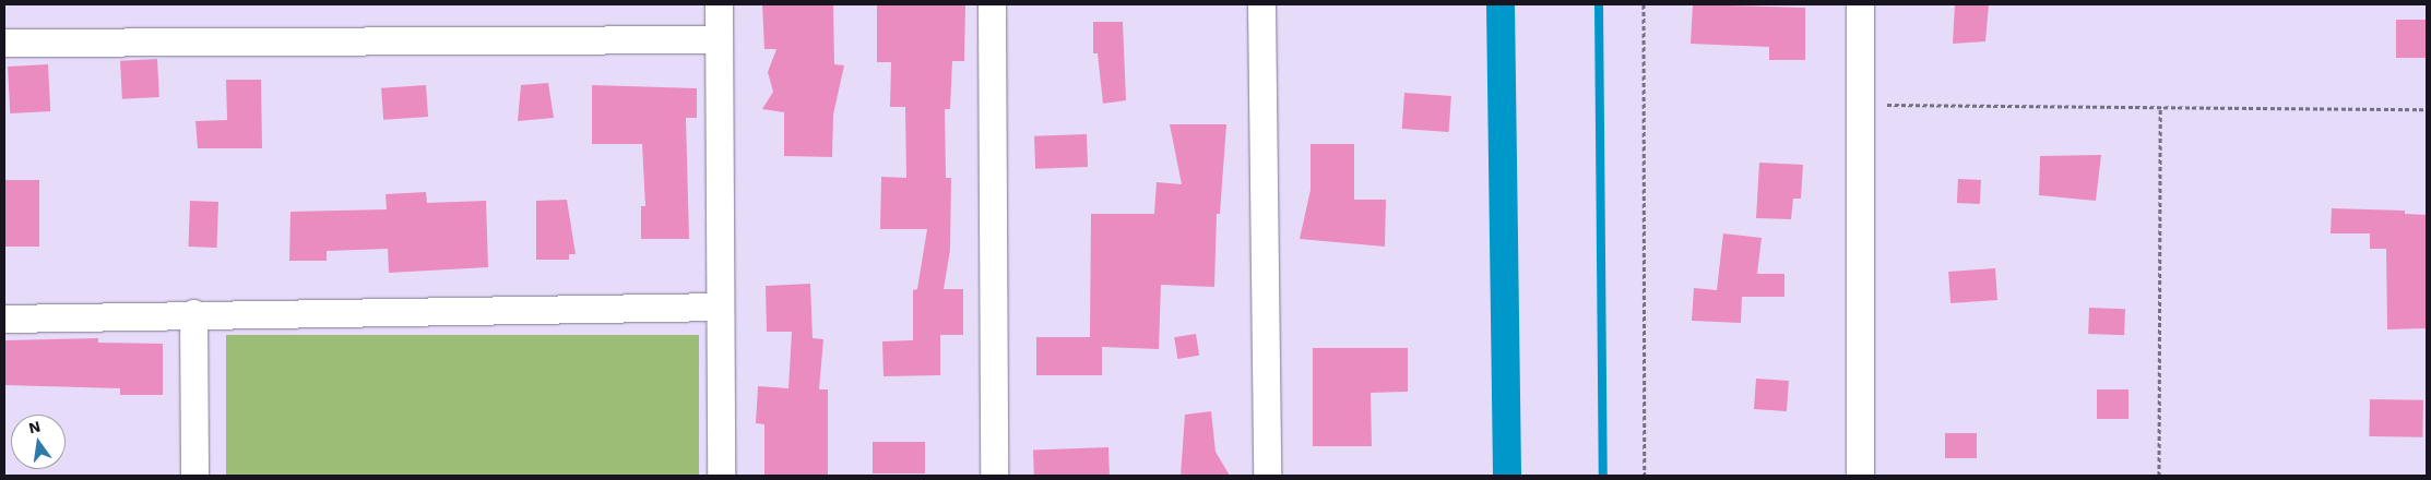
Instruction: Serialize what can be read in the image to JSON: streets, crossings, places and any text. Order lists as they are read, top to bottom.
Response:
{
  "north": "top"
}
